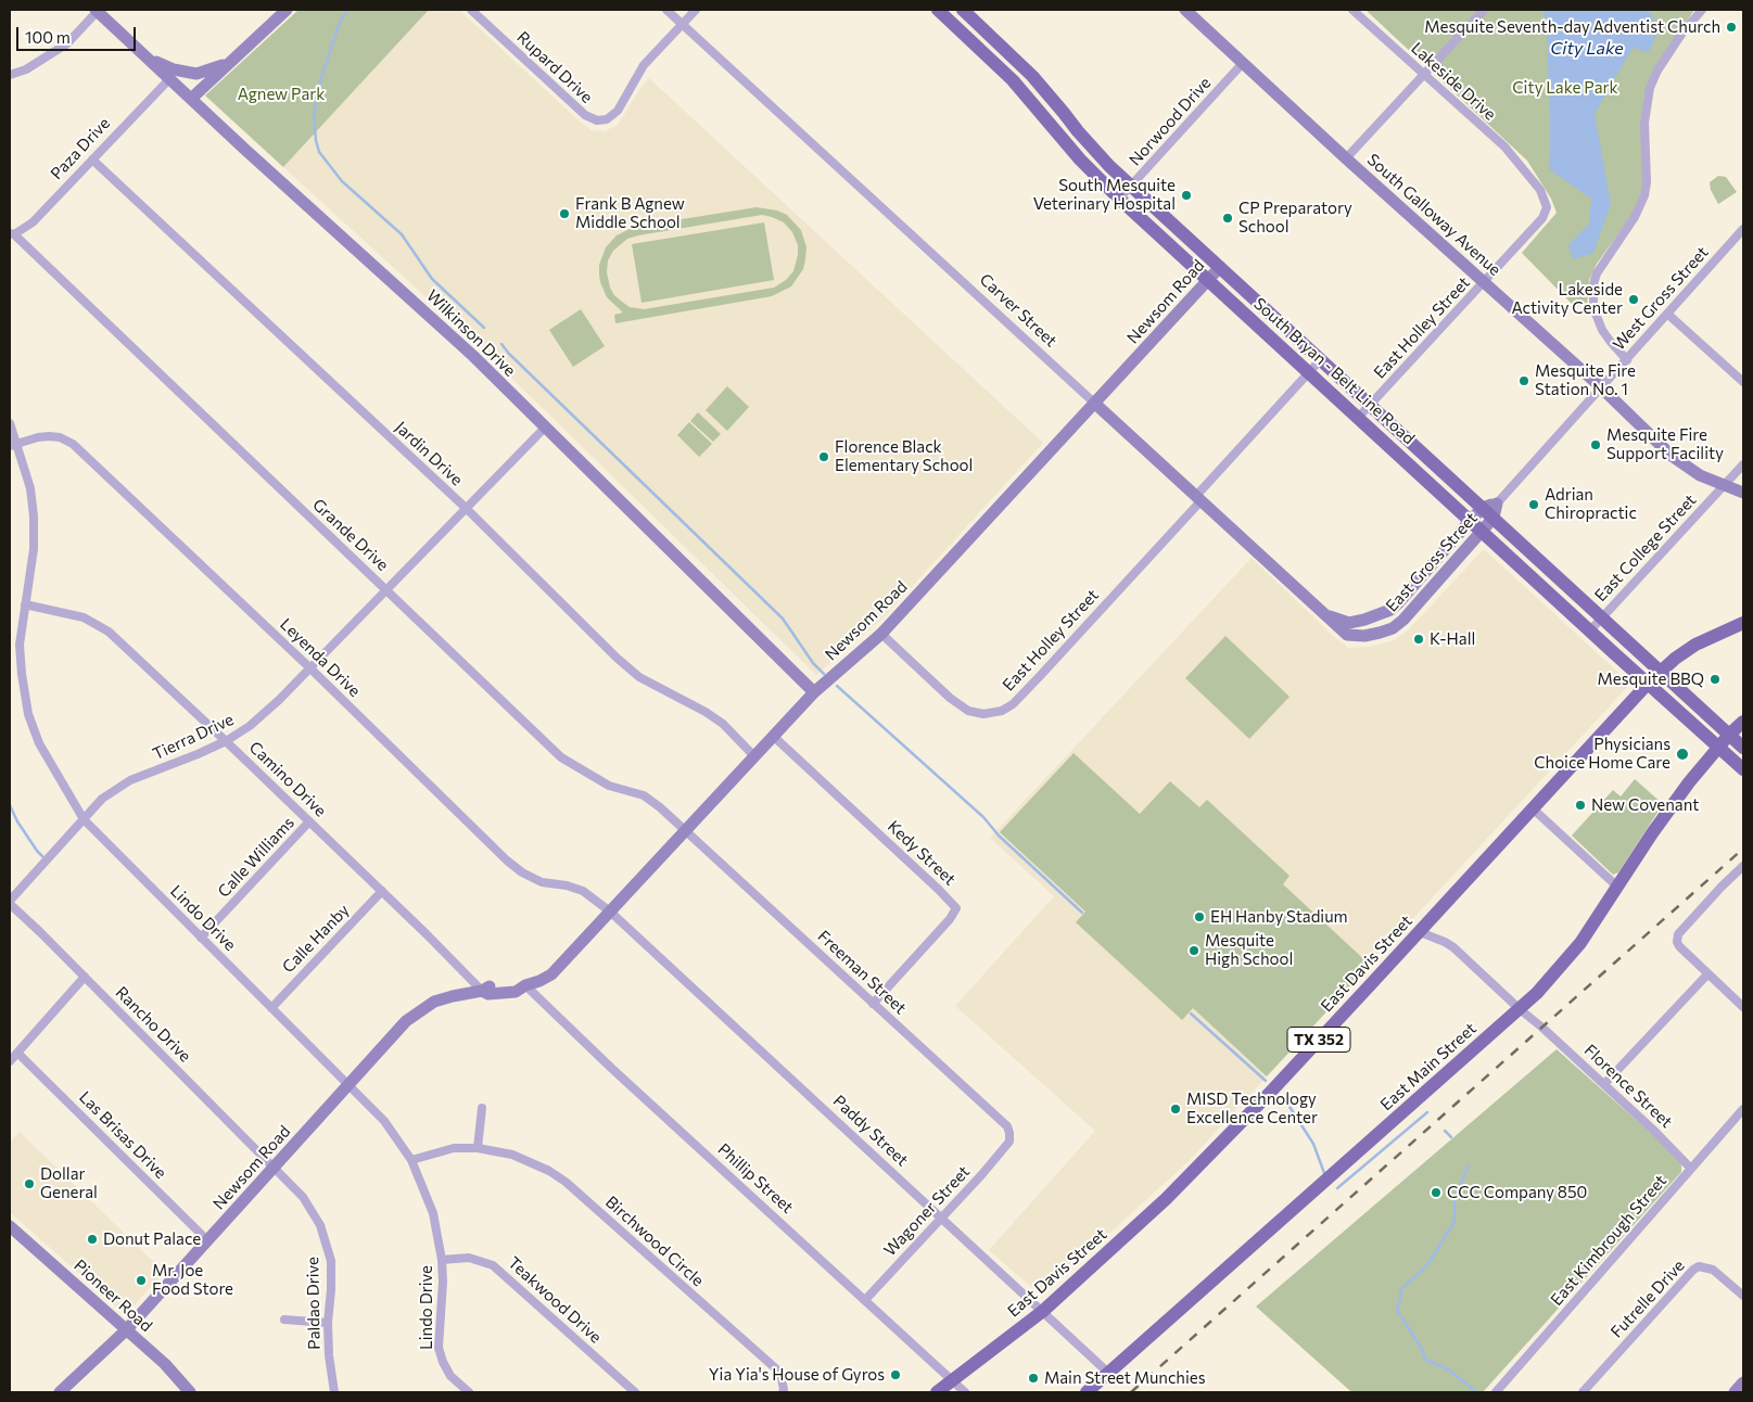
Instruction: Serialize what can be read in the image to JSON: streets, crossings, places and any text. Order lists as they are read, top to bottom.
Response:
{
  "streets": {
    "main road": [
      "South Bryan - Belt Line Road",
      "East Davis Street",
      "TX 352",
      "East Main Street"
    ],
    "street": [
      "Rupard Drive",
      "Lakeside Drive",
      "Norwood Drive",
      "Paza Drive",
      "South Galloway Avenue",
      "West Gross Street",
      "Newsom Road",
      "Carver Street",
      "East Holley Street",
      "Wilkinson Drive",
      "Jardin Drive",
      "Grande Drive",
      "East College Street",
      "East Gross Street",
      "Leyenda Drive",
      "Tierra Drive",
      "Camino Drive",
      "Kedy Street",
      "Calle Williams",
      "Lindo Drive",
      "Calle Hanby",
      "Freeman Street",
      "Rancho Drive",
      "Florence Street",
      "Paddy Street",
      "Las Brisas Drive",
      "Phillip Street",
      "Wagoner Street",
      "East Kimbrough Street",
      "Birchwood Circle",
      "Pioneer Road",
      "Futrelle Drive",
      "Teakwood Drive",
      "Paldao Drive"
    ]
  },
  "crossings": [
    ["Rupard Drive", "Carver Street"],
    ["Lakeside Drive", "South Galloway Avenue"],
    ["Lakeside Drive", "East Holley Street"],
    ["Norwood Drive", "South Galloway Avenue"],
    ["Norwood Drive", "South Bryan - Belt Line Road"],
    ["Paza Drive", "Wilkinson Drive"],
    ["Paza Drive", "Jardin Drive"],
    ["Paza Drive", "Grande Drive"],
    ["South Galloway Avenue", "West Gross Street"],
    ["South Galloway Avenue", "East Holley Street"],
    ["South Galloway Avenue", "East College Street"],
    ["South Galloway Avenue", "East Gross Street"],
    ["West Gross Street", "East Gross Street"],
    ["Newsom Road", "Carver Street"],
    ["Newsom Road", "East Holley Street"],
    ["Newsom Road", "Wilkinson Drive"],
    ["Newsom Road", "South Bryan - Belt Line Road"],
    ["Newsom Road", "Jardin Drive"],
    ["Newsom Road", "Grande Drive"],
    ["Newsom Road", "Leyenda Drive"],
    ["Newsom Road", "Camino Drive"],
    ["Newsom Road", "Kedy Street"],
    ["Newsom Road", "Lindo Drive"],
    ["Newsom Road", "Freeman Street"],
    ["Newsom Road", "Rancho Drive"],
    ["Newsom Road", "Paddy Street"],
    ["Newsom Road", "Las Brisas Drive"],
    ["Newsom Road", "Phillip Street"],
    ["Newsom Road", "Pioneer Road"],
    ["Newsom Road", "Paldao Drive"],
    ["Carver Street", "East Holley Street"],
    ["Carver Street", "East Gross Street"],
    ["East Holley Street", "South Bryan - Belt Line Road"],
    ["Wilkinson Drive", "Tierra Drive"],
    ["South Bryan - Belt Line Road", "East College Street"],
    ["South Bryan - Belt Line Road", "East Gross Street"],
    ["South Bryan - Belt Line Road", "East Davis Street"],
    ["South Bryan - Belt Line Road", "East Main Street"],
    ["Jardin Drive", "Tierra Drive"],
    ["Grande Drive", "Tierra Drive"],
    ["Grande Drive", "Freeman Street"],
    ["Leyenda Drive", "Tierra Drive"],
    ["Leyenda Drive", "Lindo Drive"],
    ["Leyenda Drive", "Paddy Street"],
    ["Tierra Drive", "Camino Drive"],
    ["Tierra Drive", "Lindo Drive"],
    ["Tierra Drive", "Rancho Drive"],
    ["Camino Drive", "Calle Williams"],
    ["Camino Drive", "Lindo Drive"],
    ["Camino Drive", "Calle Hanby"],
    ["Kedy Street", "Freeman Street"],
    ["Calle Williams", "Lindo Drive"],
    ["Lindo Drive", "Calle Hanby"],
    ["Lindo Drive", "Birchwood Circle"],
    ["Lindo Drive", "Teakwood Drive"],
    ["East Davis Street", "Paddy Street"],
    ["East Davis Street", "Phillip Street"],
    ["Freeman Street", "Wagoner Street"],
    ["Rancho Drive", "Paldao Drive"],
    ["East Main Street", "Florence Street"],
    ["East Main Street", "Paddy Street"],
    ["Florence Street", "East Kimbrough Street"],
    ["Paddy Street", "Wagoner Street"],
    ["Phillip Street", "Wagoner Street"]
  ],
  "water": ["City Lake"],
  "parks": ["City Lake Park", "Agnew Park"],
  "places": [
    "Mesquite Seventh-day Adventist Church",
    "South Mesquite Veterinary Hospital",
    "Frank B Agnew Middle School",
    "CP Preparatory School",
    "Lakeside Activity Center",
    "Mesquite Fire Station No. 1",
    "Mesquite Fire Support Facility",
    "Florence Black Elementary School",
    "Adrian Chiropractic",
    "K-Hall",
    "Mesquite BBQ",
    "Physicians Choice Home Care",
    "New Covenant",
    "EH Hanby Stadium",
    "Mesquite High School",
    "MISD Technology Excellence Center",
    "Dollar General",
    "CCC Company 850",
    "Donut Palace",
    "Mr. Joe Food Store",
    "Yia Yia's House of Gyros",
    "Main Street Munchies"
  ],
  "scale_bar": "100 m"
}
